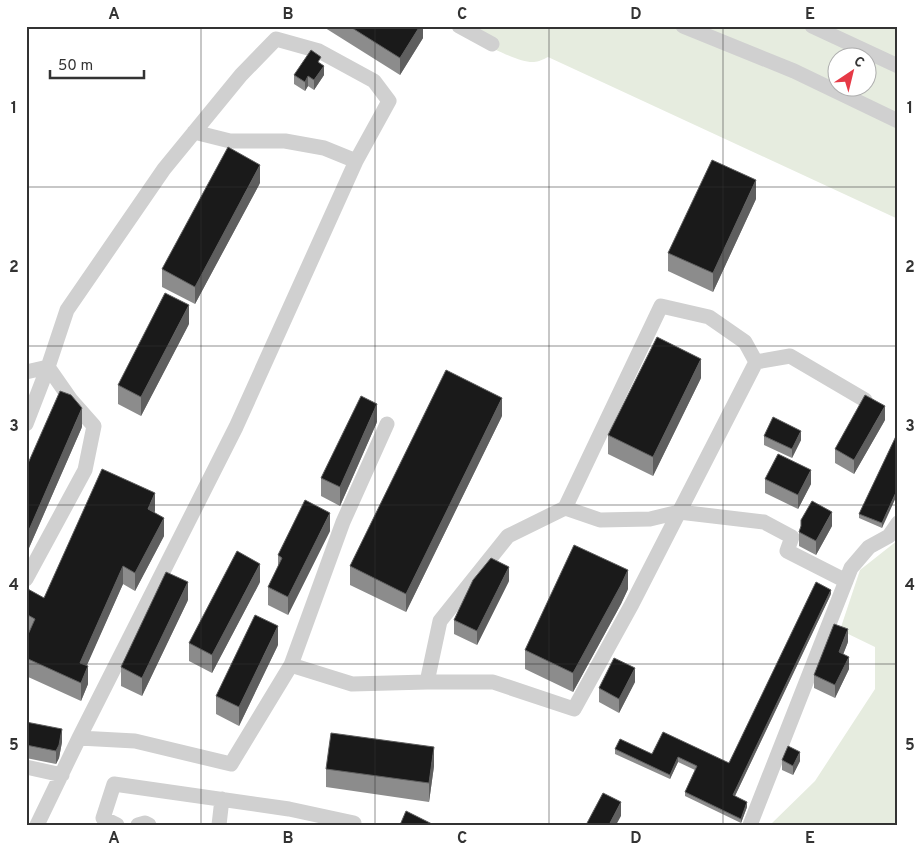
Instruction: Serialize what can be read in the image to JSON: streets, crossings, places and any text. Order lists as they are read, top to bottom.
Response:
{
  "scale_bar": "50 m",
  "north": "top right",
  "grid": {
    "columns": [
      "A",
      "B",
      "C",
      "D",
      "E"
    ],
    "rows": [
      "1",
      "2",
      "3",
      "4",
      "5"
    ]
  }
}
